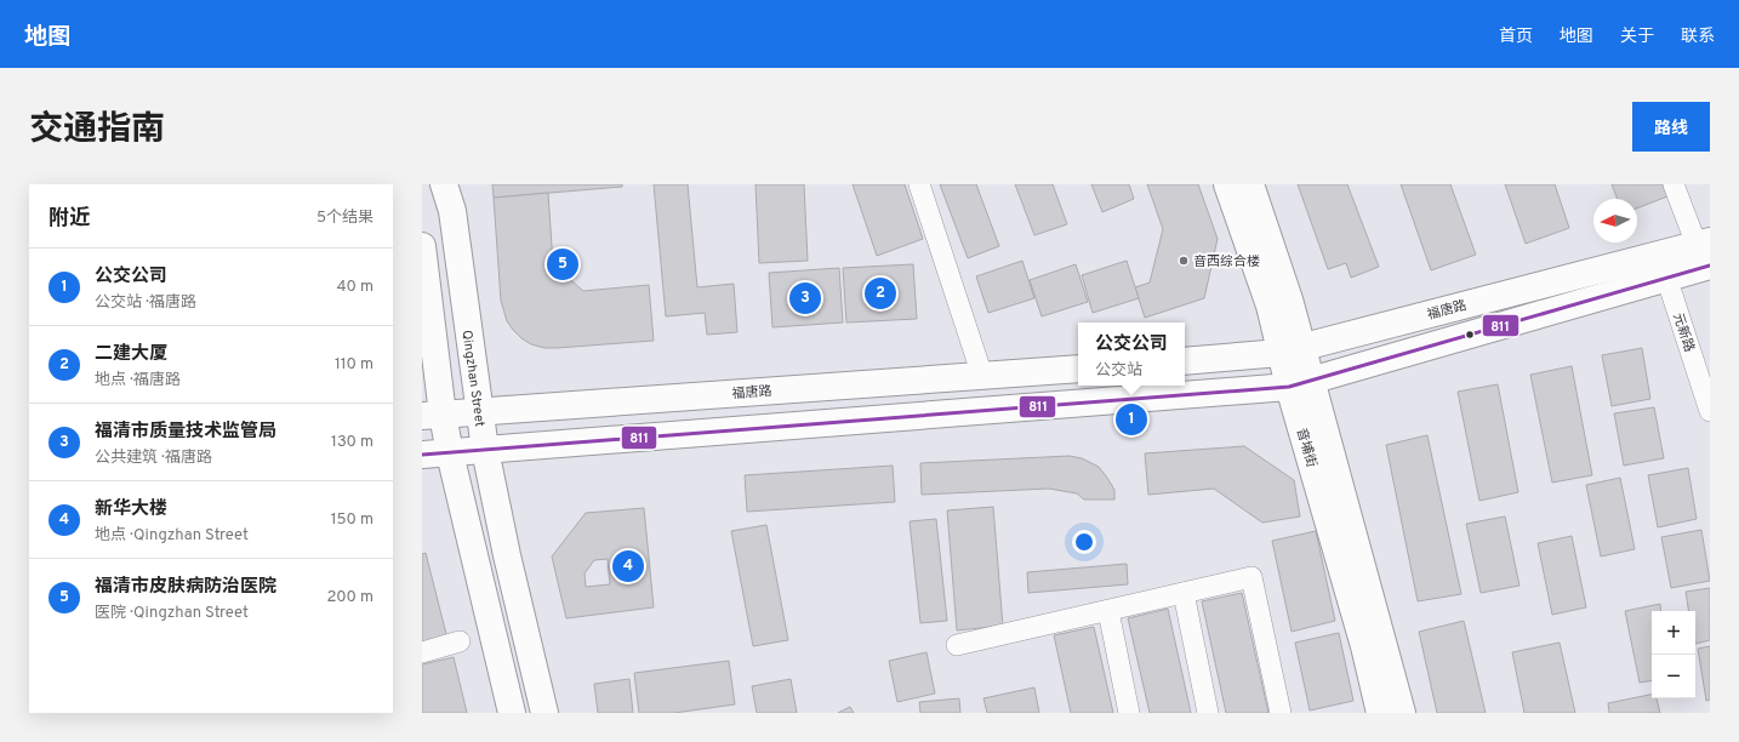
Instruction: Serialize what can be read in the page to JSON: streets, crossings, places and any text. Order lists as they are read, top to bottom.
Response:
{
  "streets": {
    "street": [
      "福唐路",
      "元新路",
      "Qingzhan Street",
      "音埔街"
    ]
  },
  "crossings": [
    ["福唐路", "元新路"],
    ["福唐路", "Qingzhan Street"],
    ["福唐路", "音埔街"]
  ],
  "places": ["音西综合楼"],
  "lines": ["transit line 811"],
  "north": "left",
  "page": {
    "header": "地图",
    "nav": [
      "首页",
      "地图",
      "关于",
      "联系"
    ],
    "title": "交通指南",
    "buttons": "路线",
    "heading": ["附近", "5个结果"],
    "pins": [
      "5",
      "2",
      "3",
      "1",
      "4"
    ],
    "list": [
      {
        "mark": "1",
        "name": "公交公司",
        "note": "公交站 · 福唐路",
        "value": "40 m"
      },
      {
        "mark": "2",
        "name": "二建大厦",
        "note": "地点 · 福唐路",
        "value": "110 m"
      },
      {
        "mark": "3",
        "name": "福清市质量技术监管局",
        "note": "公共建筑 · 福唐路",
        "value": "130 m"
      },
      {
        "mark": "4",
        "name": "新华大楼",
        "note": "地点 · Qingzhan Street",
        "value": "150 m"
      },
      {
        "mark": "5",
        "name": "福清市皮肤病防治医院",
        "note": "医院 · Qingzhan Street",
        "value": "200 m"
      }
    ],
    "popup": ["公交公司", "公交站"],
    "map_buttons": ["+", "−"]
  }
}
